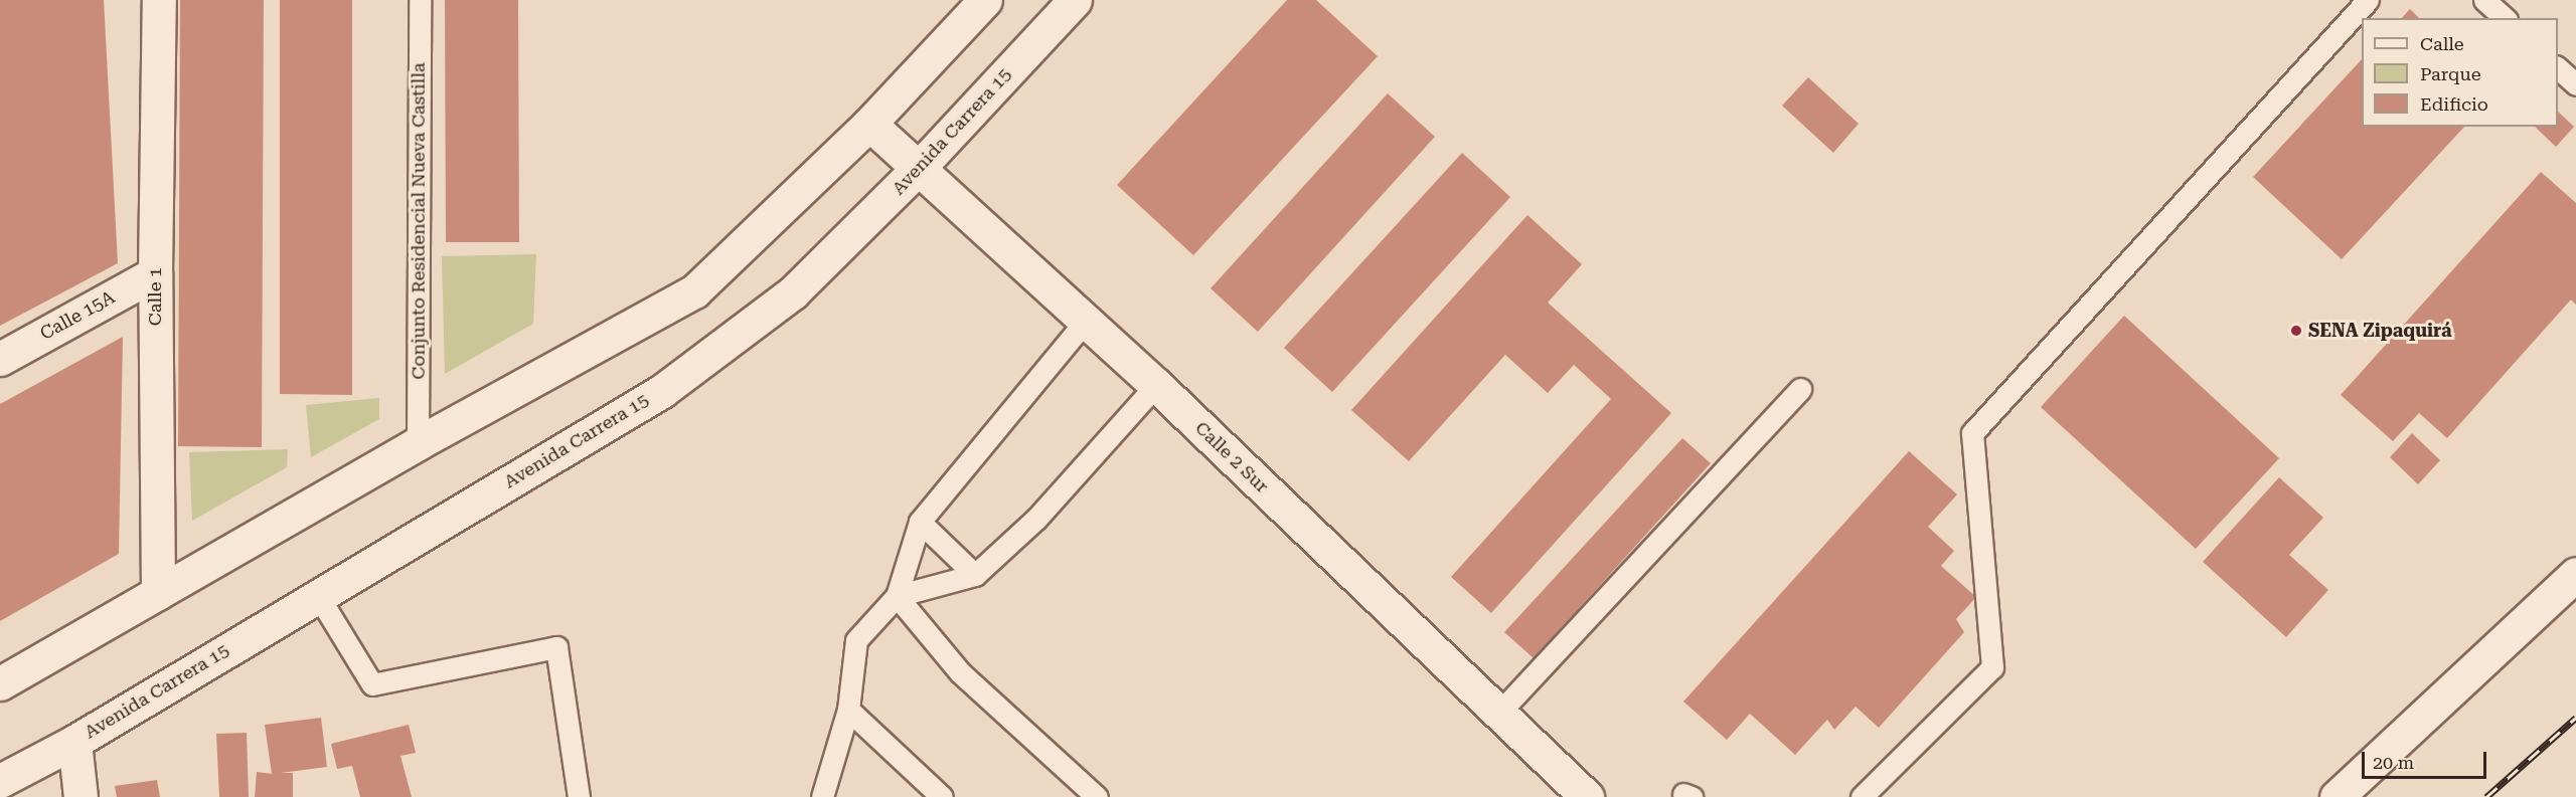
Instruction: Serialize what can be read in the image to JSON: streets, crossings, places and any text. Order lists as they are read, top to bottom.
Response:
{
  "streets": {
    "main road": [
      "Avenida Carrera 15",
      "Calle 1",
      "Calle 15A",
      "Calle 2 Sur"
    ],
    "lane": ["Conjunto Residencial Nueva Castilla"]
  },
  "crossings": [
    ["Avenida Carrera 15", "Calle 2 Sur"],
    ["Calle 1", "Calle 15A"]
  ],
  "places": ["SENA Zipaquirá"],
  "legend": ["Calle", "Parque", "Edificio"],
  "scale_bar": "20 m"
}
